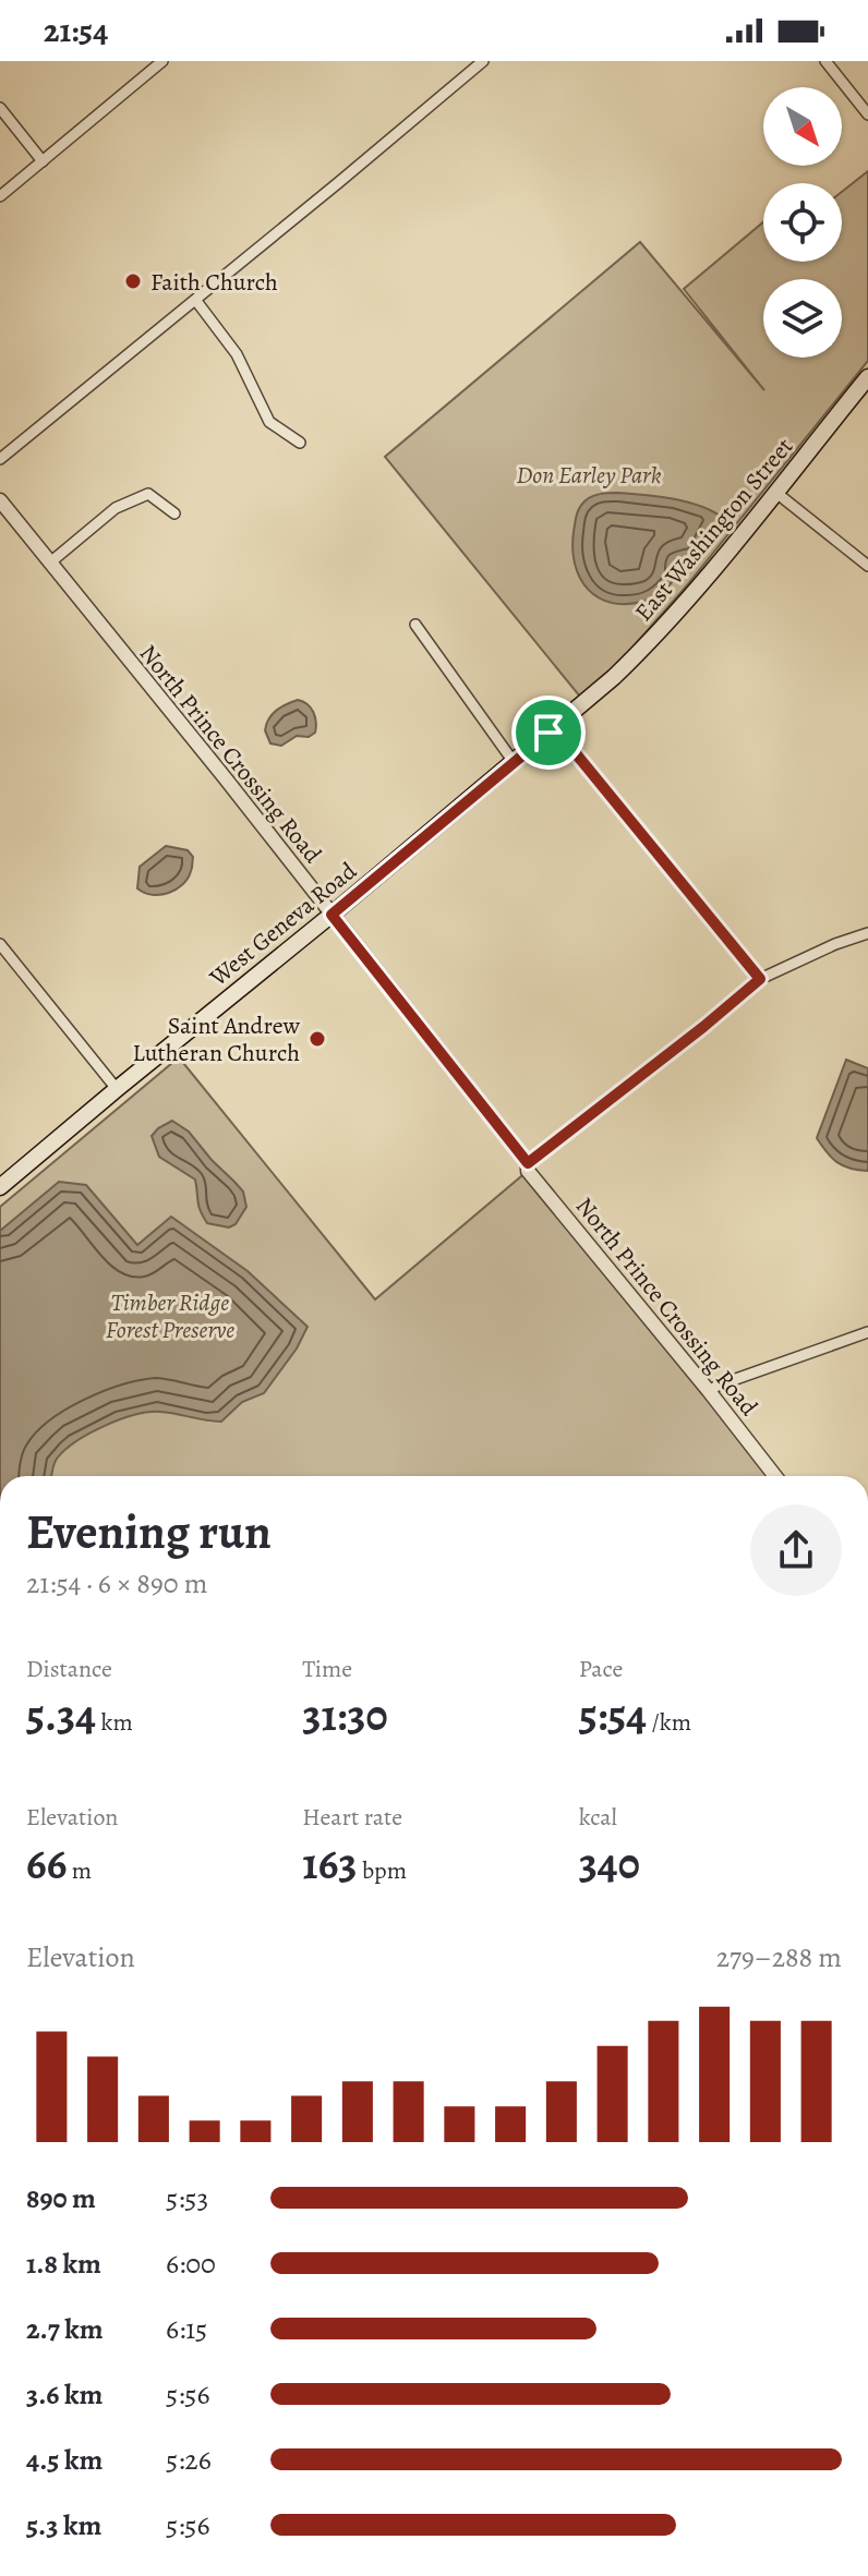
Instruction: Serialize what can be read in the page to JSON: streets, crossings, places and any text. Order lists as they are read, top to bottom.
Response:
{
  "streets": {
    "main road": ["East Washington Street", "West Geneva Road"],
    "street": ["North Prince Crossing Road"]
  },
  "crossings": [
    ["East Washington Street", "West Geneva Road"],
    ["North Prince Crossing Road", "West Geneva Road"]
  ],
  "parks": ["Don Earley Park", "Timber Ridge Forest Preserve"],
  "places": ["Faith Church", "Saint Andrew Lutheran Church"],
  "north": "bottom right",
  "page": {
    "status": "21:54",
    "heading": ["Evening run", "21:54 · 6 × 890 m"],
    "stats": [
      ["Distance", "5.34 km"],
      ["Time", "31:30"],
      ["Pace", "5:54 /km"],
      ["Elevation", "66 m"],
      ["Heart rate", "163 bpm"],
      ["kcal", "340"]
    ],
    "chart": ["Elevation", "279–288 m"],
    "list": [
      {
        "name": "890 m",
        "note": "5:53"
      },
      {
        "name": "1.8 km",
        "note": "6:00"
      },
      {
        "name": "2.7 km",
        "note": "6:15"
      },
      {
        "name": "3.6 km",
        "note": "5:56"
      },
      {
        "name": "4.5 km",
        "note": "5:26"
      },
      {
        "name": "5.3 km",
        "note": "5:56"
      }
    ]
  }
}
